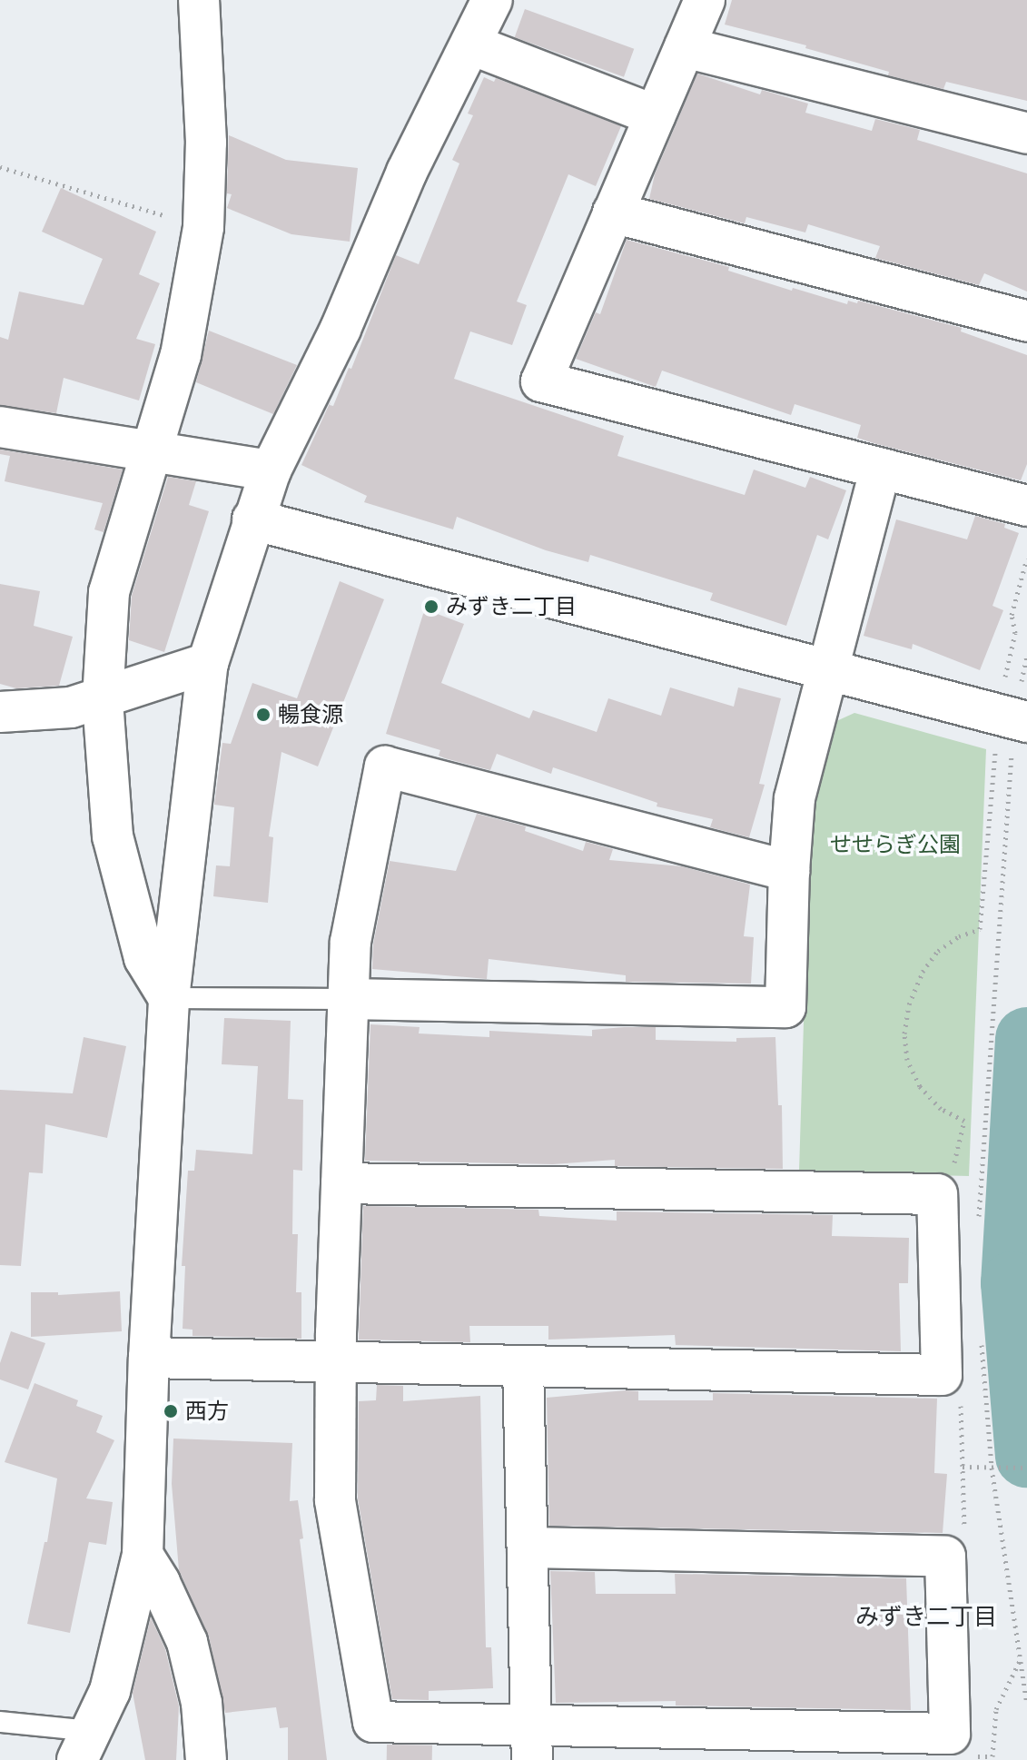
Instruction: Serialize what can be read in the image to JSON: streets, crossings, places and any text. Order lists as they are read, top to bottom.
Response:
{
  "districts": ["みずき二丁目"],
  "parks": ["せせらぎ公園"],
  "places": ["みずき二丁目", "暢食源", "西方"]
}
